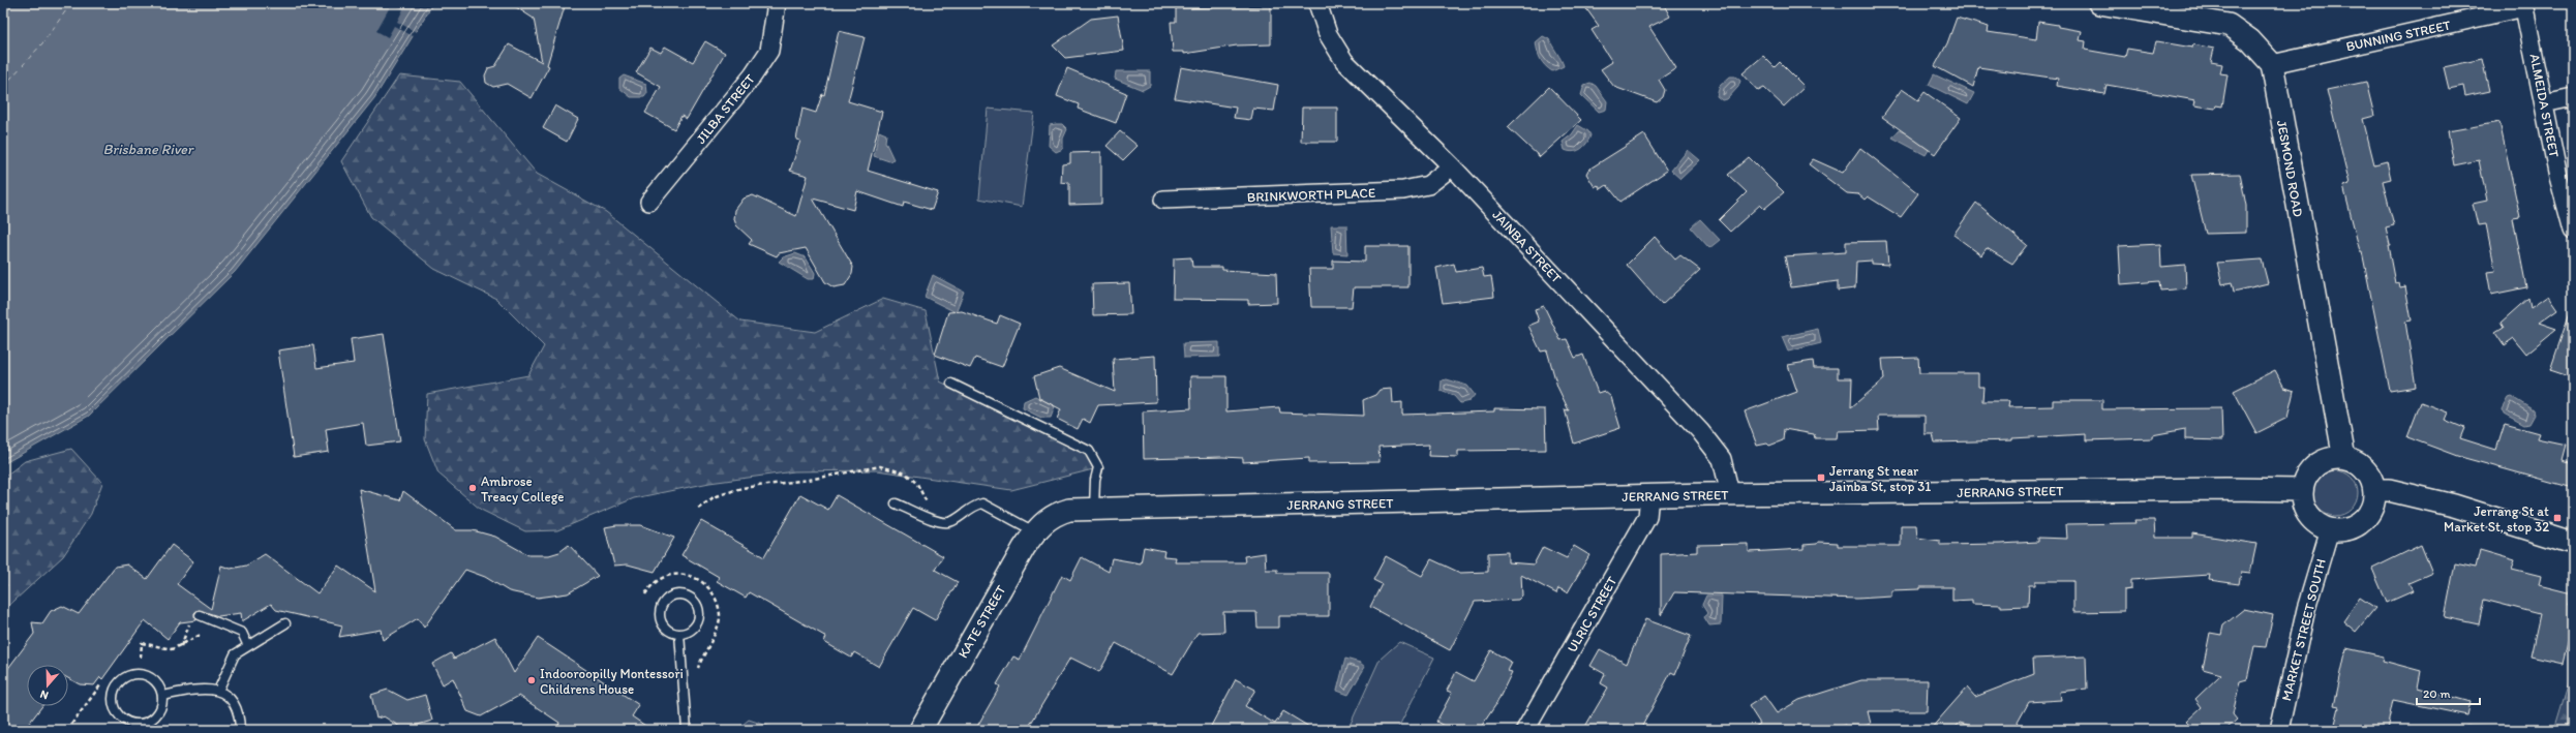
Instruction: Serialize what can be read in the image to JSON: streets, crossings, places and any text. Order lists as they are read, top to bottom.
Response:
{
  "streets": {
    "street": [
      "BUNNING STREET",
      "ALMEIDA STREET",
      "JILBA STREET",
      "JESMOND ROAD",
      "BRINKWORTH PLACE",
      "JAINBA STREET",
      "JERRANG STREET",
      "ULRIC STREET",
      "KATE STREET",
      "MARKET STREET SOUTH"
    ]
  },
  "crossings": [
    ["BUNNING STREET", "ALMEIDA STREET"],
    ["BUNNING STREET", "JESMOND ROAD"],
    ["JESMOND ROAD", "JERRANG STREET"],
    ["JESMOND ROAD", "MARKET STREET SOUTH"],
    ["BRINKWORTH PLACE", "JAINBA STREET"],
    ["JAINBA STREET", "JERRANG STREET"],
    ["JERRANG STREET", "ULRIC STREET"],
    ["JERRANG STREET", "KATE STREET"],
    ["JERRANG STREET", "MARKET STREET SOUTH"]
  ],
  "water": ["Brisbane River"],
  "places": {
    "transit": ["Jerrang St near Jainba St, stop 31", "Jerrang St at Market St, stop 32"],
    "other": ["Ambrose Treacy College", "Indooroopilly Montessori Childrens House"]
  },
  "scale_bar": "20 m",
  "north": "bottom"
}
